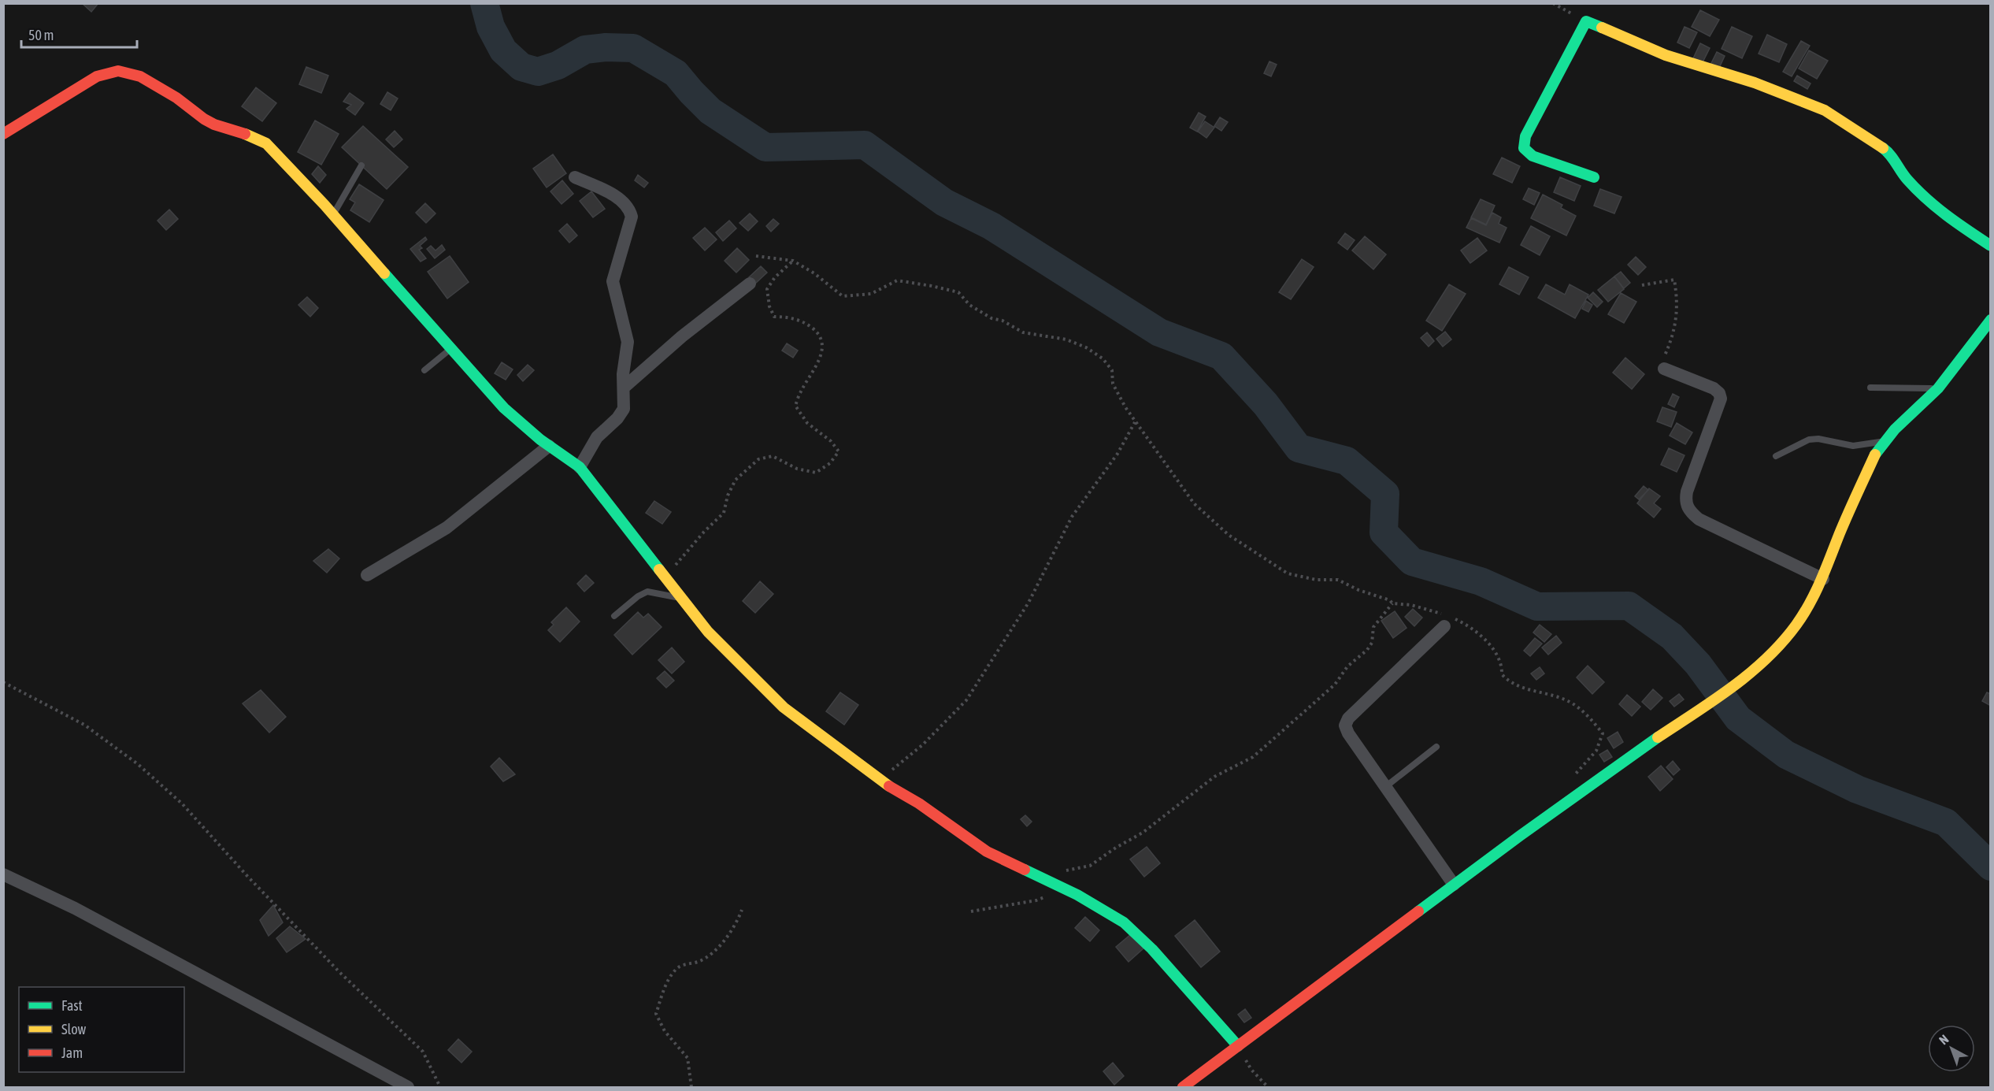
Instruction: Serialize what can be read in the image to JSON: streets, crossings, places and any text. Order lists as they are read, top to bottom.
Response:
{
  "legend": ["Fast", "Slow", "Jam"],
  "scale_bar": "50 m",
  "north": "top left"
}
